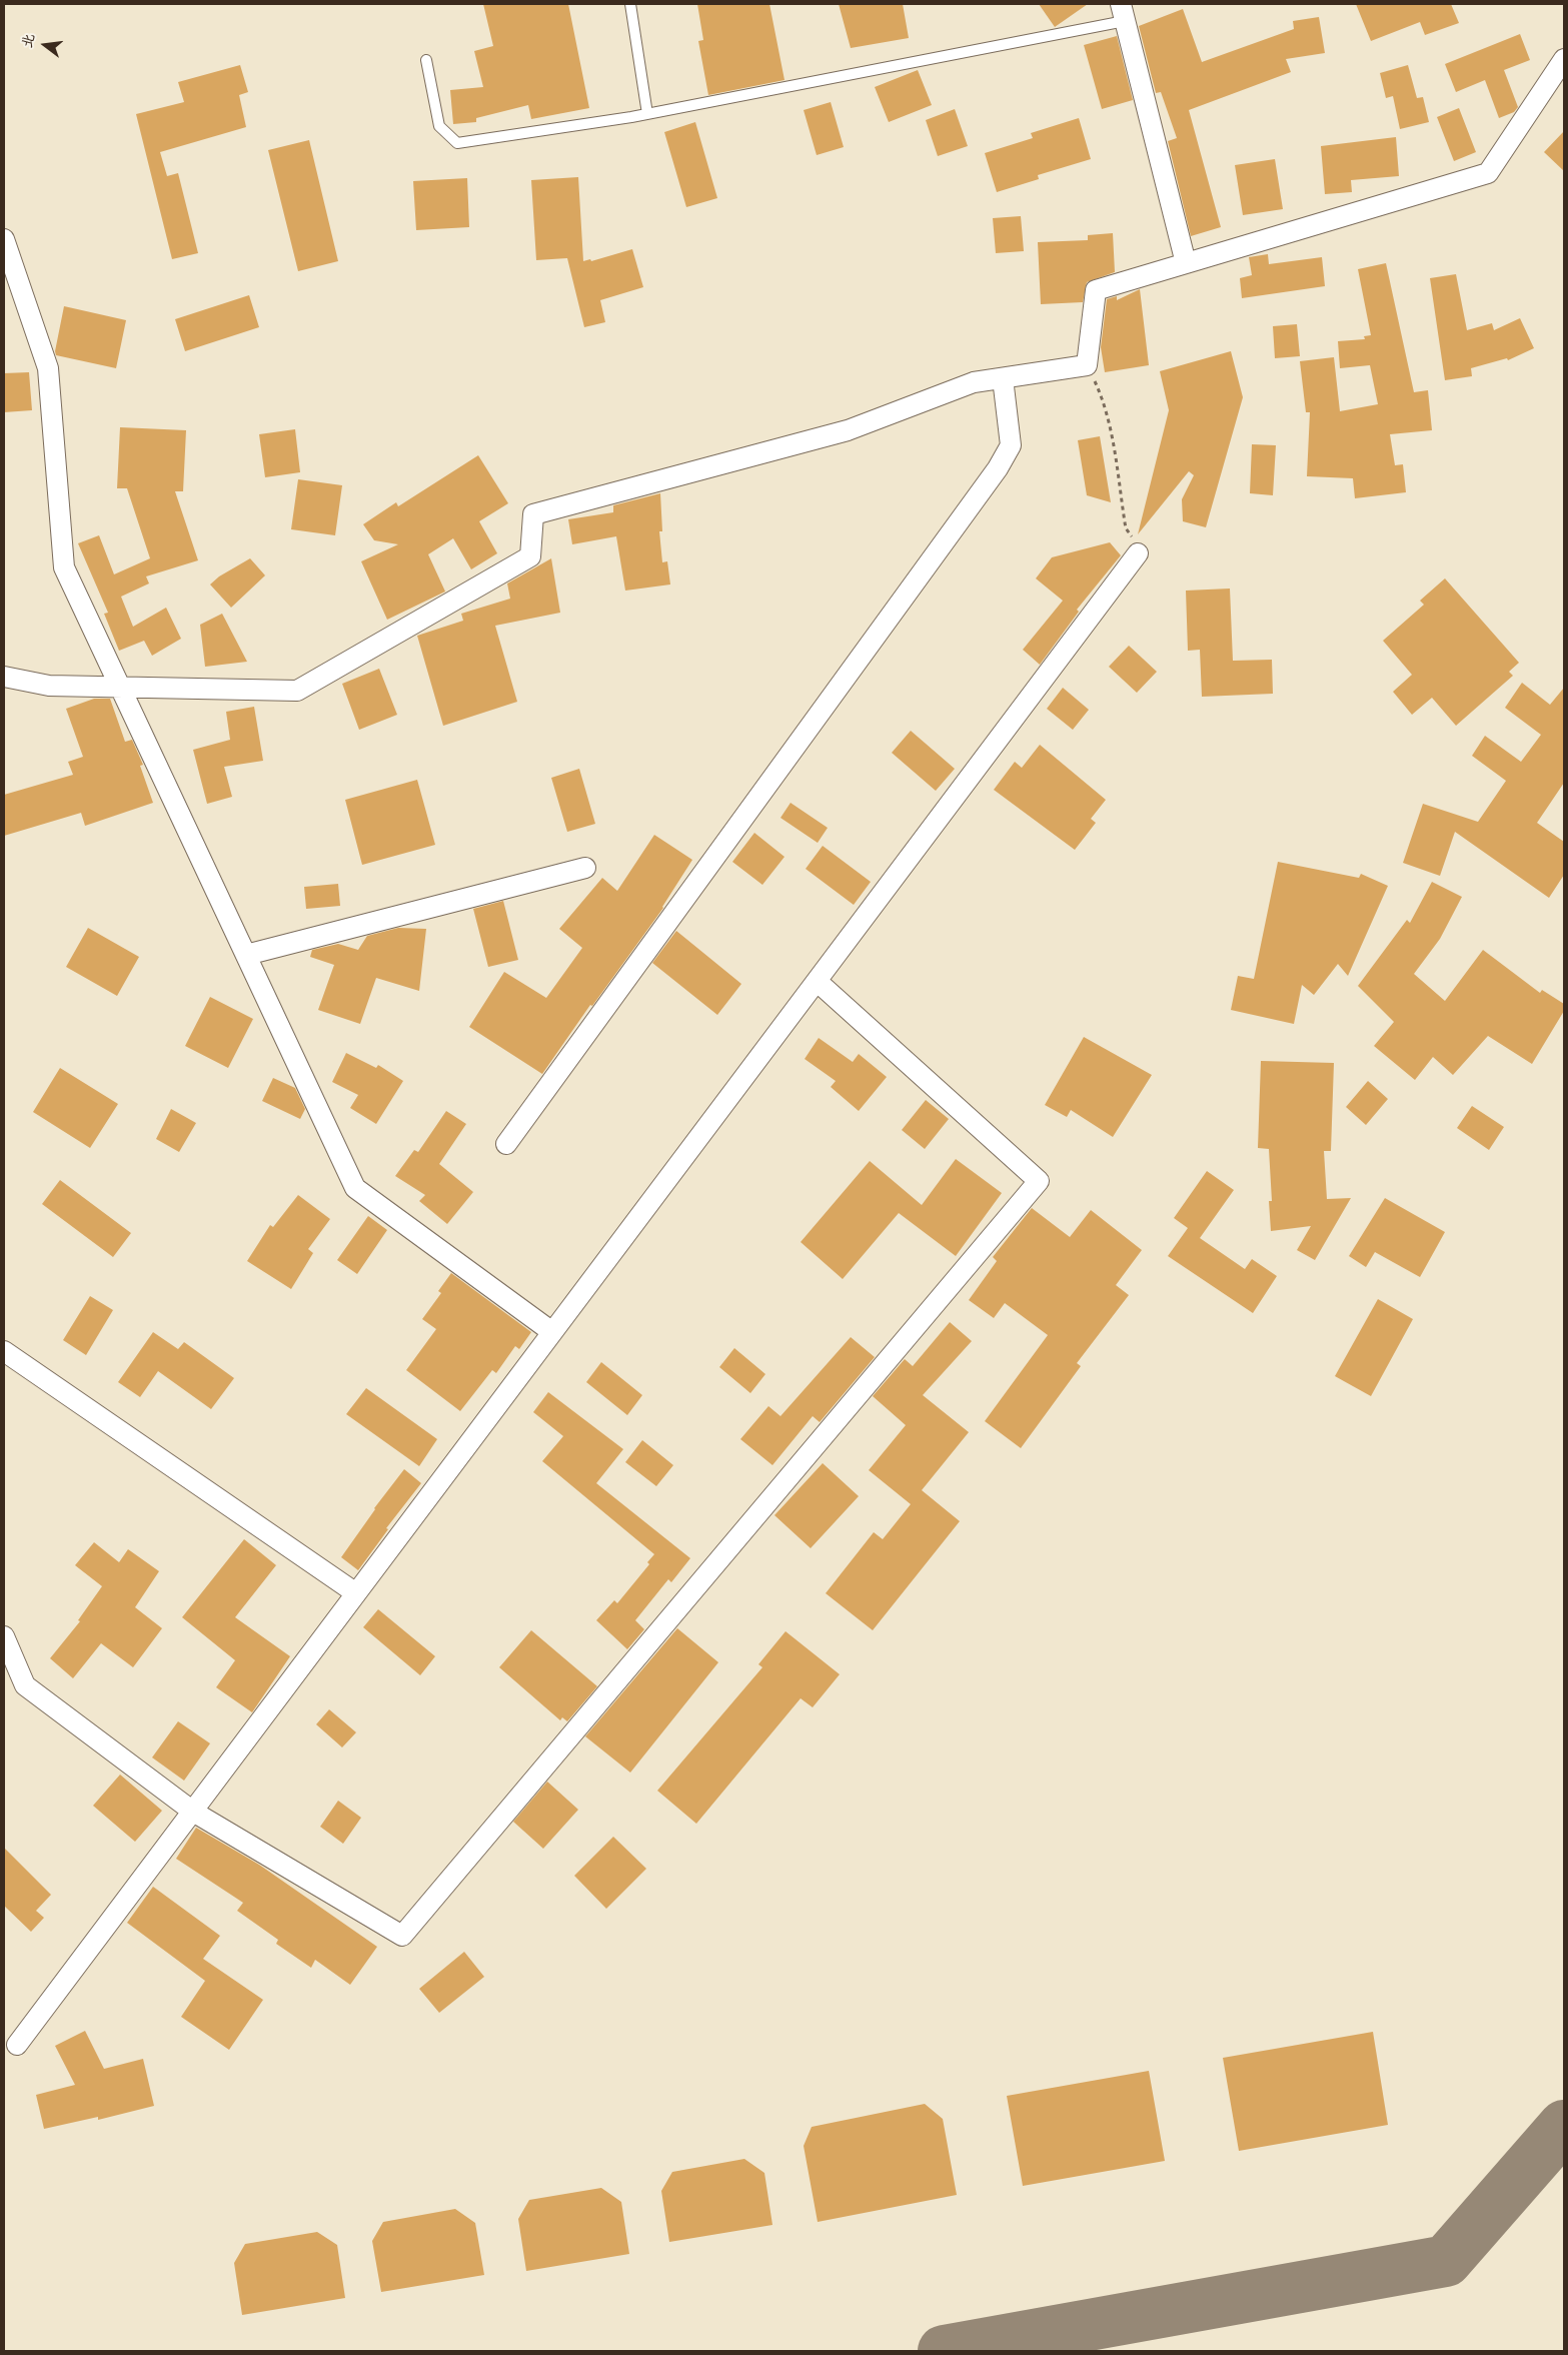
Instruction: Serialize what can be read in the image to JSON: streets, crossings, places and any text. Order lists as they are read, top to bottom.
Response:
{
  "north": "left"
}
